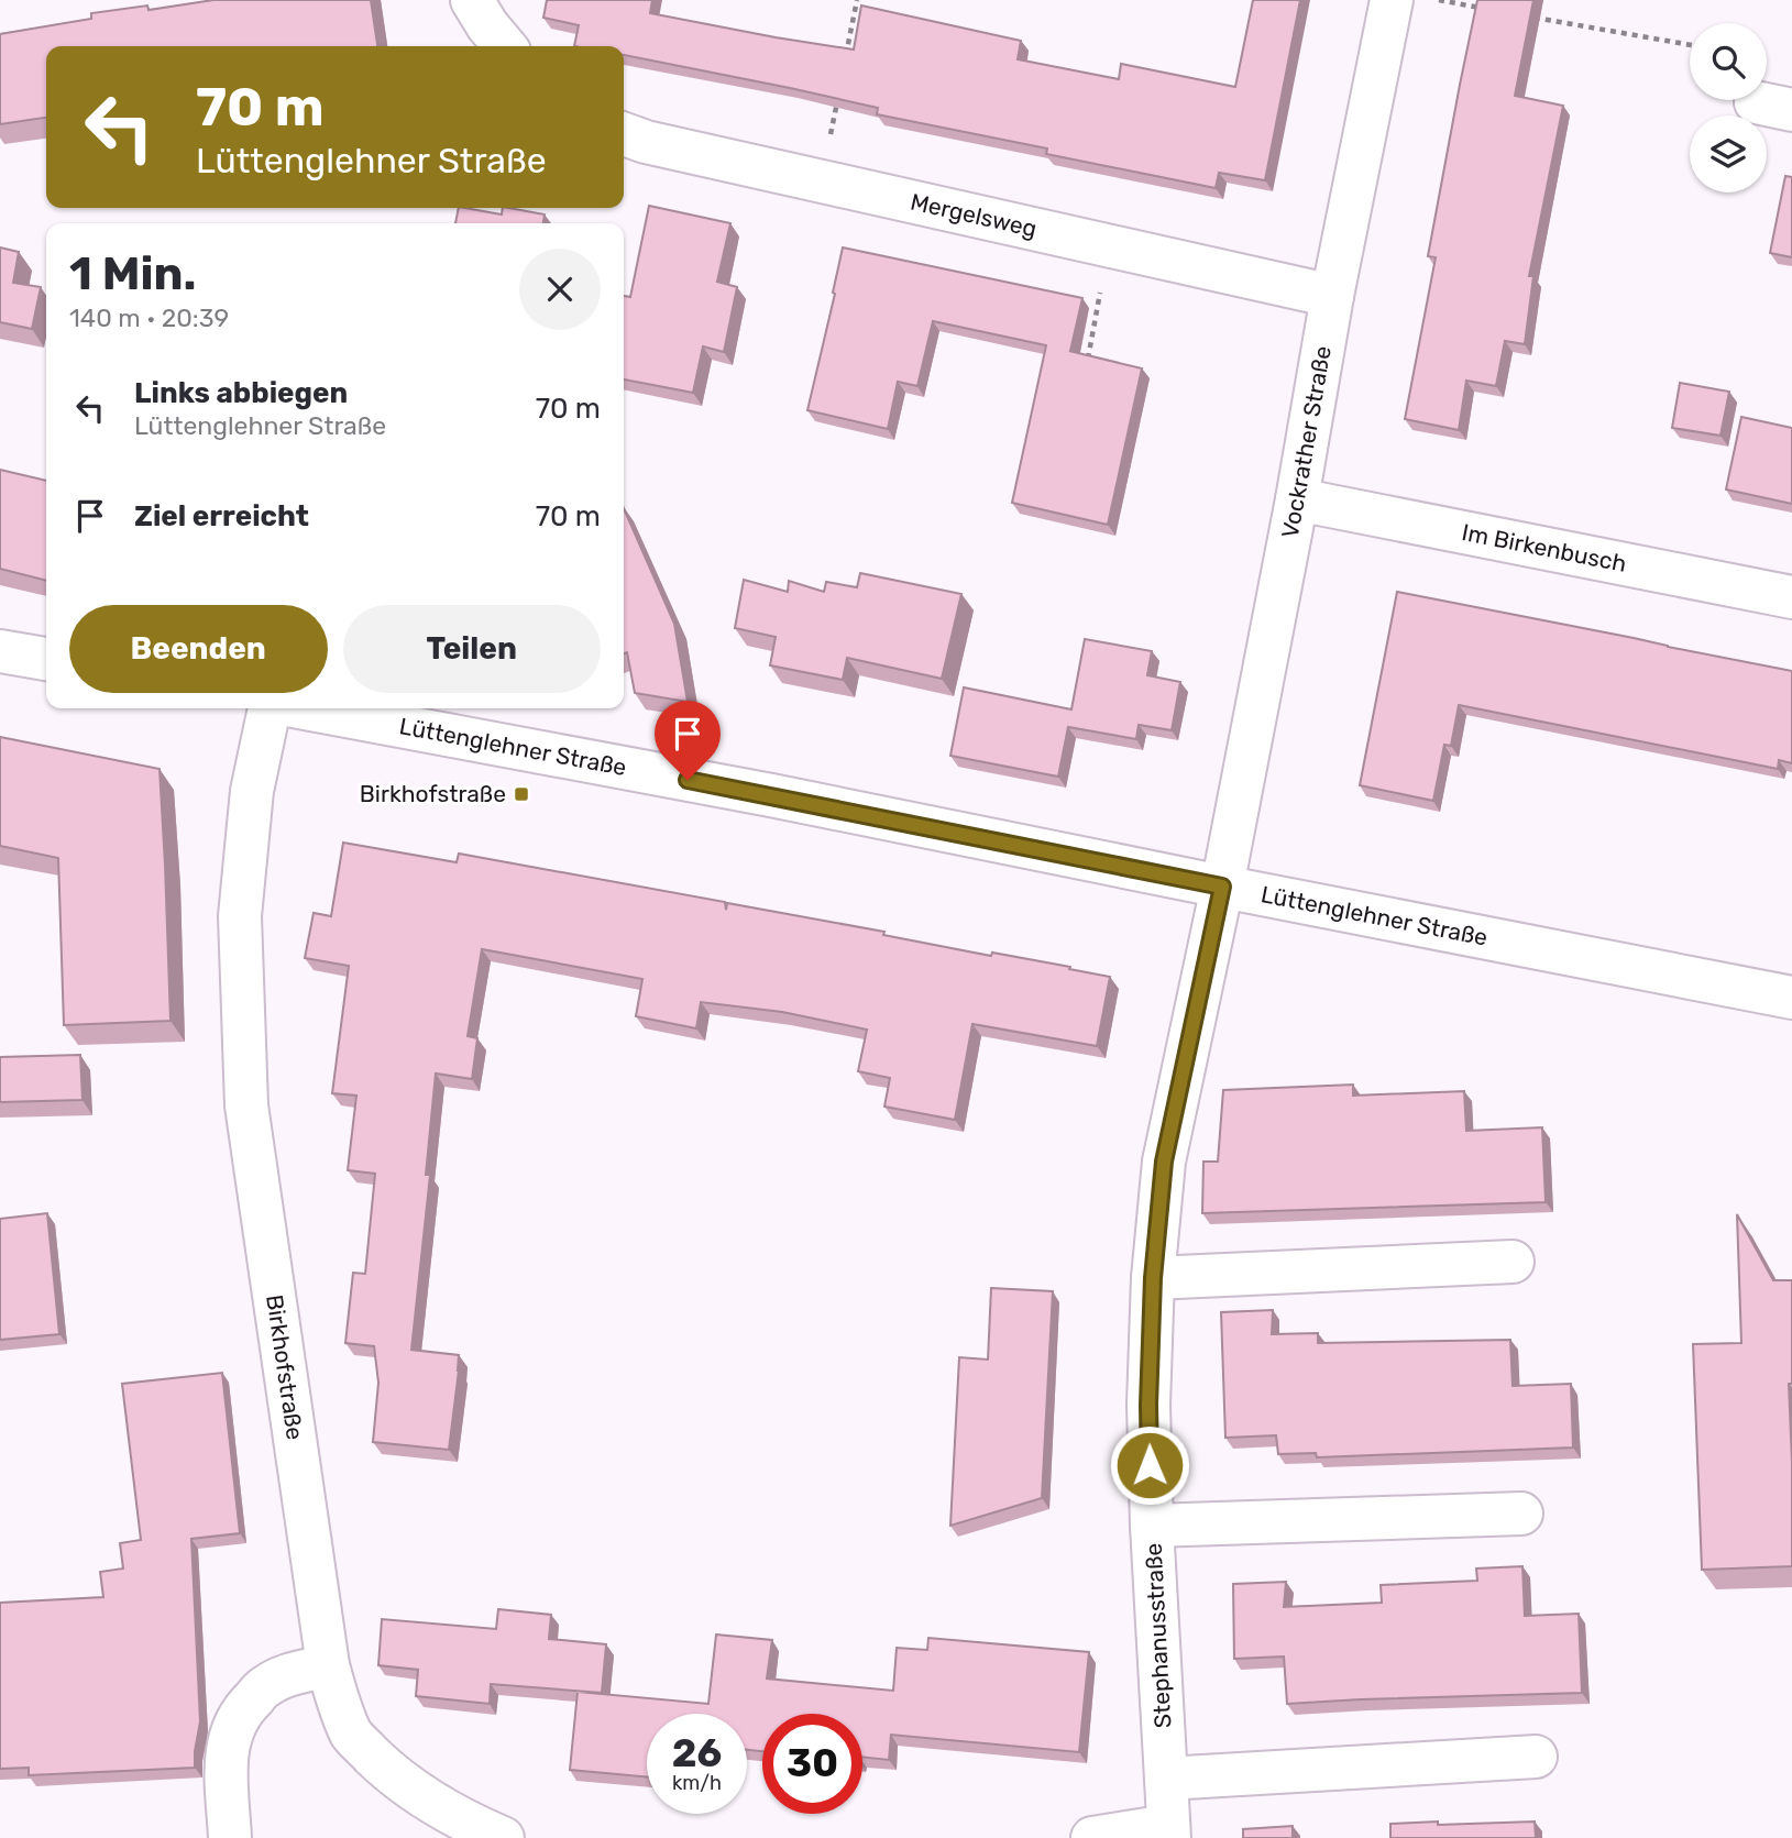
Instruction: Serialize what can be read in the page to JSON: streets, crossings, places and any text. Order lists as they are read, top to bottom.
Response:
{
  "streets": {
    "street": [
      "Mergelsweg",
      "Vockrather Straße",
      "Im Birkenbusch",
      "Lüttenglehner Straße",
      "Birkhofstraße",
      "Stephanusstraße"
    ]
  },
  "crossings": [
    ["Mergelsweg", "Vockrather Straße"],
    ["Vockrather Straße", "Im Birkenbusch"],
    ["Vockrather Straße", "Lüttenglehner Straße"],
    ["Vockrather Straße", "Stephanusstraße"],
    ["Lüttenglehner Straße", "Stephanusstraße"]
  ],
  "places": {
    "transit": ["Birkhofstraße"]
  },
  "page": {
    "turn": ["70 m", "Lüttenglehner Straße"],
    "heading": ["1 Min.", "140 m · 20:39"],
    "list": [
      {
        "name": "Links abbiegen",
        "note": "Lüttenglehner Straße",
        "value": "70 m"
      },
      {
        "name": "Ziel erreicht",
        "value": "70 m"
      }
    ],
    "buttons": ["Beenden", "Teilen"],
    "speed": "26 km/h",
    "limit": "30"
  }
}
